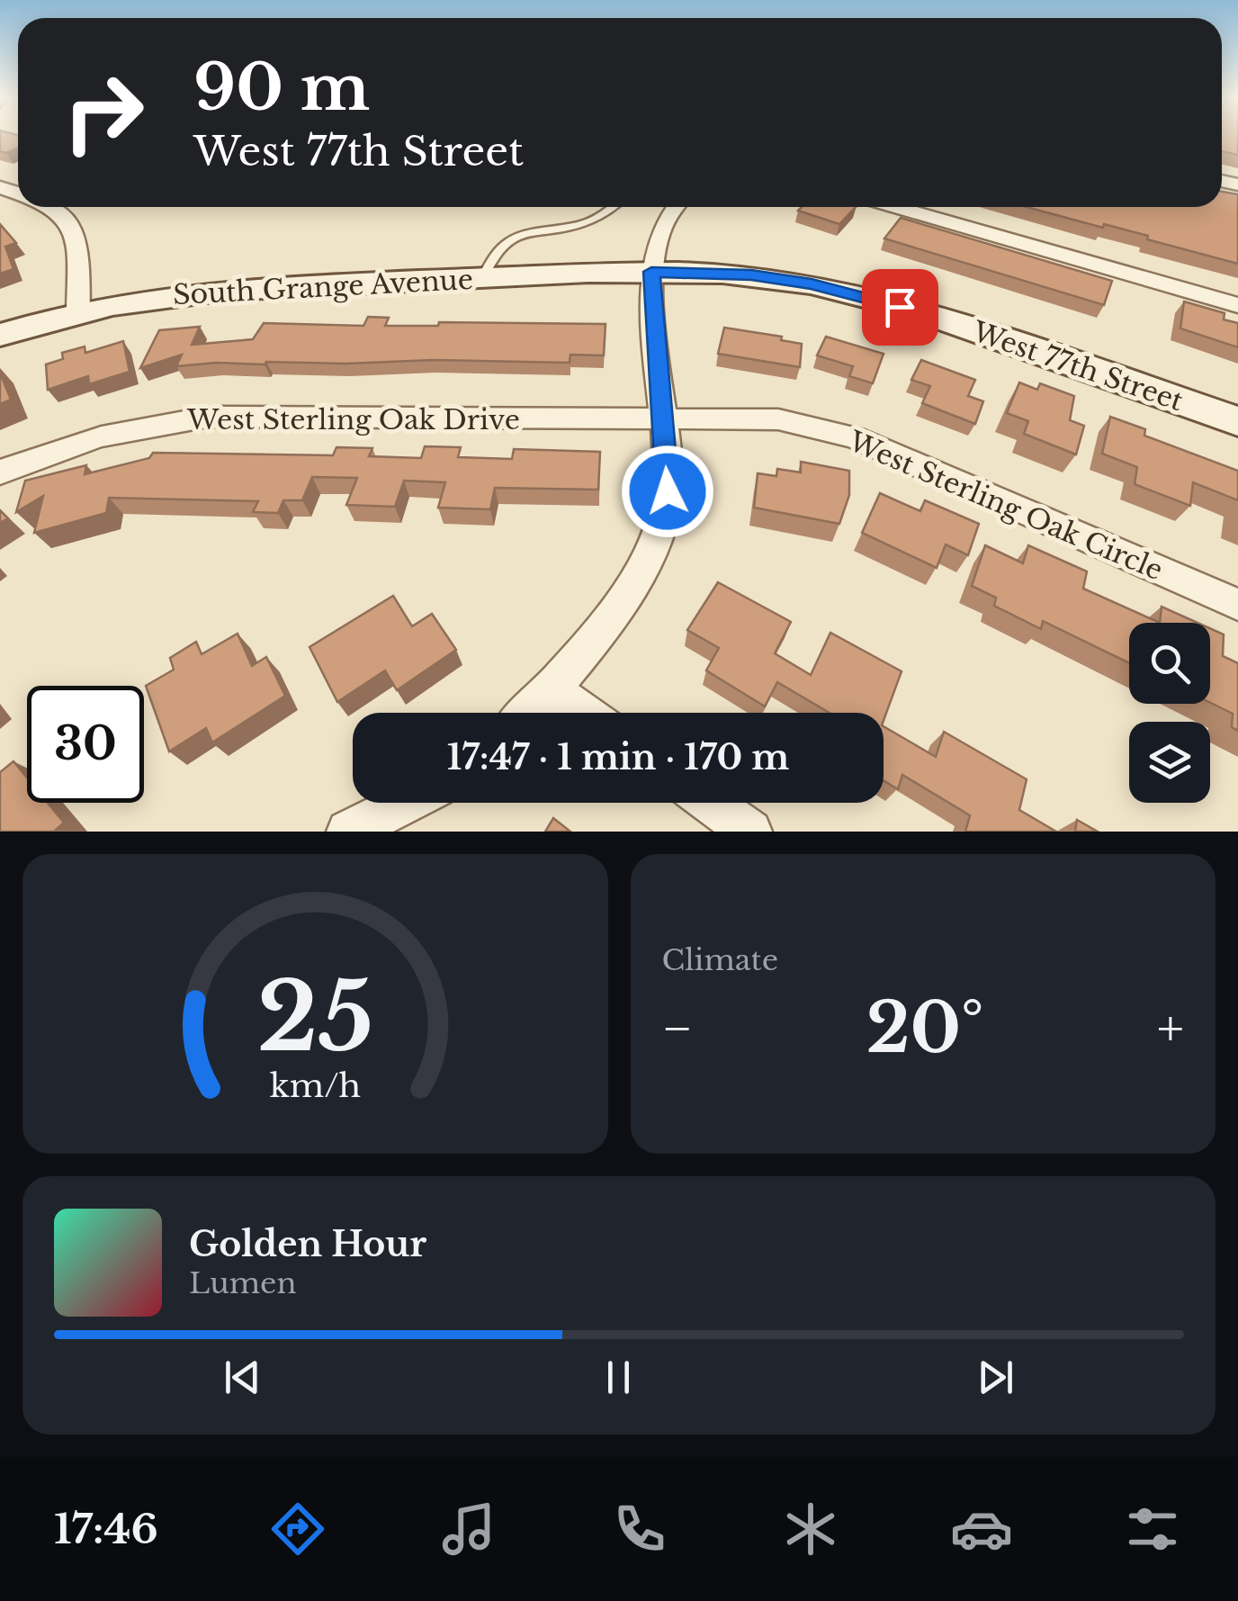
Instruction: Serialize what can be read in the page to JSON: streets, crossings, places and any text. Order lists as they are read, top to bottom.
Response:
{
  "streets": {
    "street": [
      "South Grange Avenue",
      "West 77th Street",
      "West Sterling Oak Drive",
      "West Sterling Oak Circle"
    ]
  },
  "crossings": [
    ["South Grange Avenue", "West 77th Street"],
    ["West Sterling Oak Drive", "West Sterling Oak Circle"]
  ],
  "page": {
    "turn": ["90 m", "West 77th Street"],
    "limit": "30",
    "trip": "17:47 · 1 min · 170 m",
    "tile": "Climate",
    "heat": ["−", "20°", "+"],
    "song": ["Golden Hour", "Lumen"],
    "tabs": "17:46",
    "gauge": ["25", "km/h"]
  }
}
